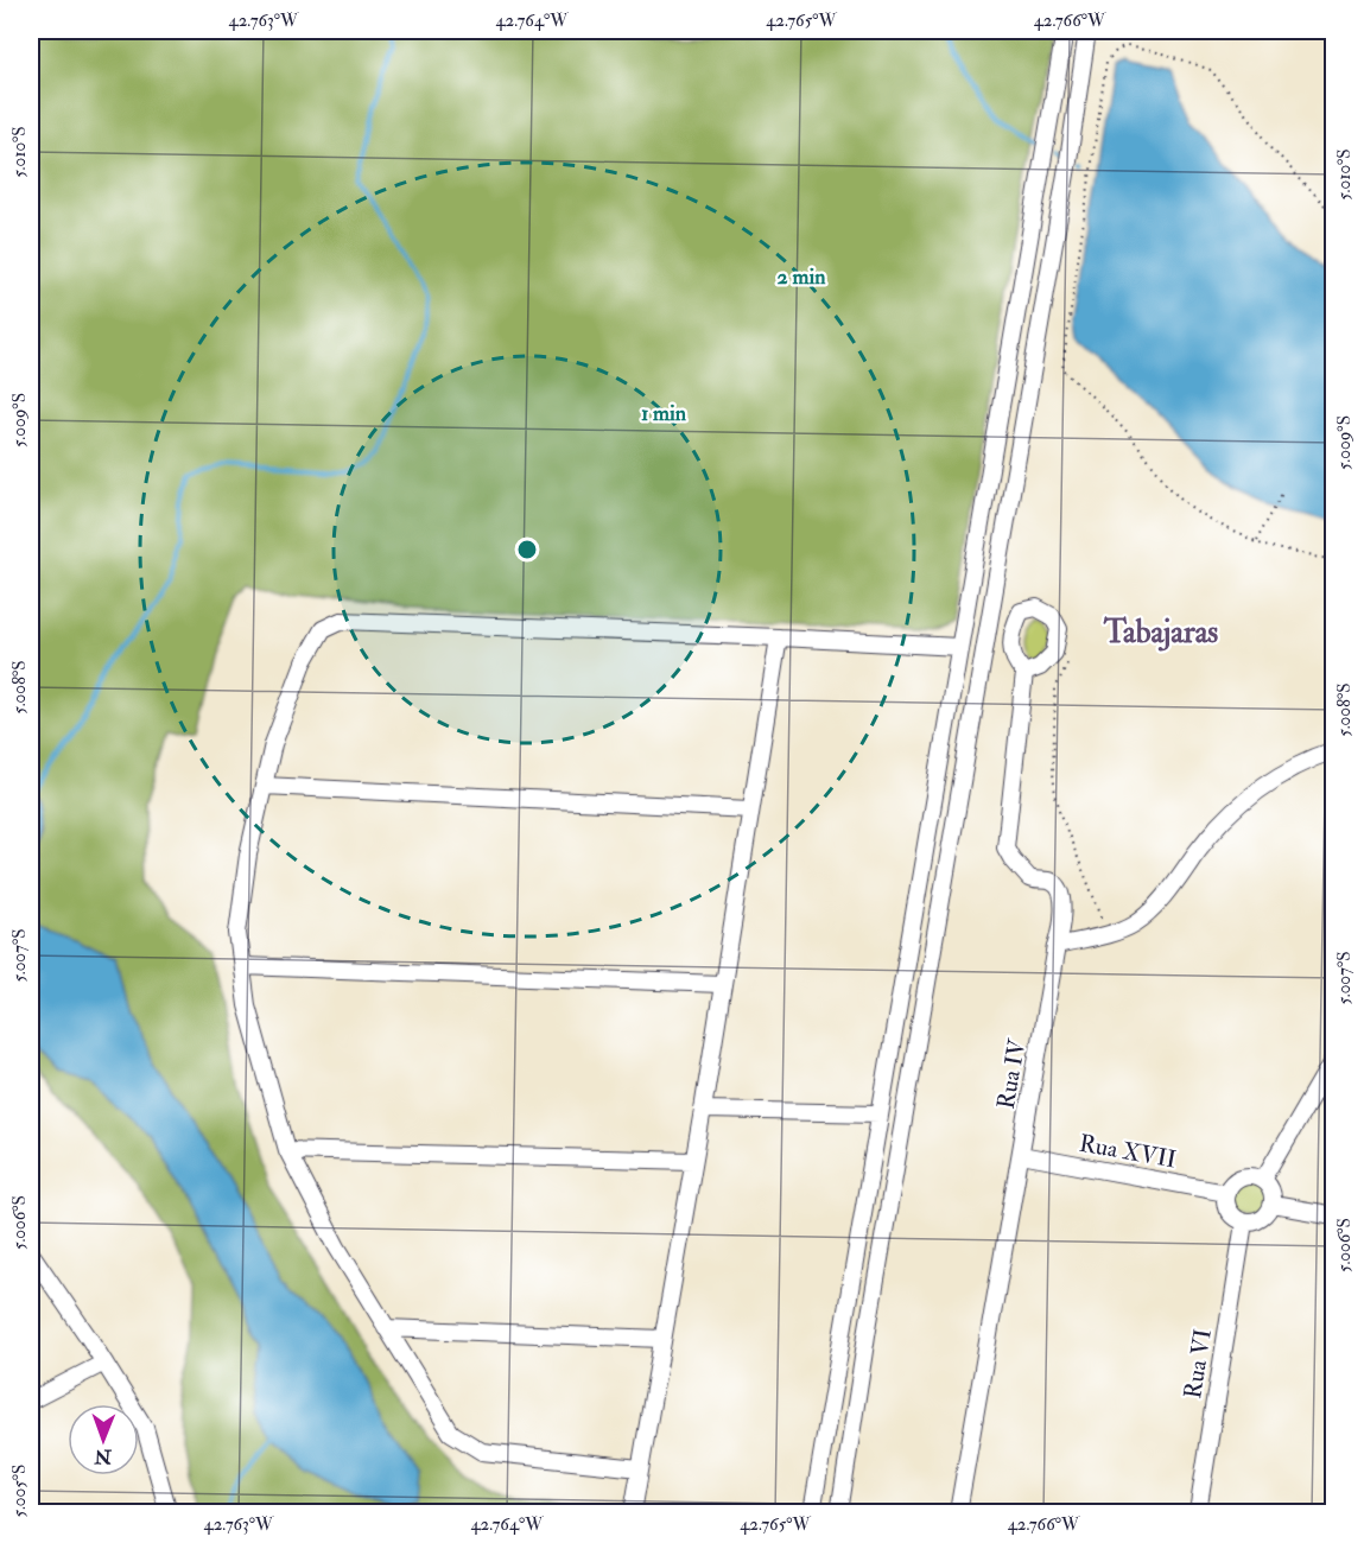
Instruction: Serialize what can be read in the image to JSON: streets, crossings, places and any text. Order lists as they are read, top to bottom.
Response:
{
  "streets": {
    "street": ["Rua IV", "Rua XVII", "Rua VI"]
  },
  "crossings": [
    ["Rua IV", "Rua XVII"],
    ["Rua XVII", "Rua VI"]
  ],
  "districts": ["Tabajaras"],
  "north": "bottom",
  "coordinates": [
    "42.763°W",
    "42.764°W",
    "42.765°W",
    "42.766°W",
    "5.010°S",
    "5.009°S",
    "5.008°S",
    "5.007°S",
    "5.006°S",
    "5.005°S"
  ],
  "rings": ["2 min", "1 min"]
}
